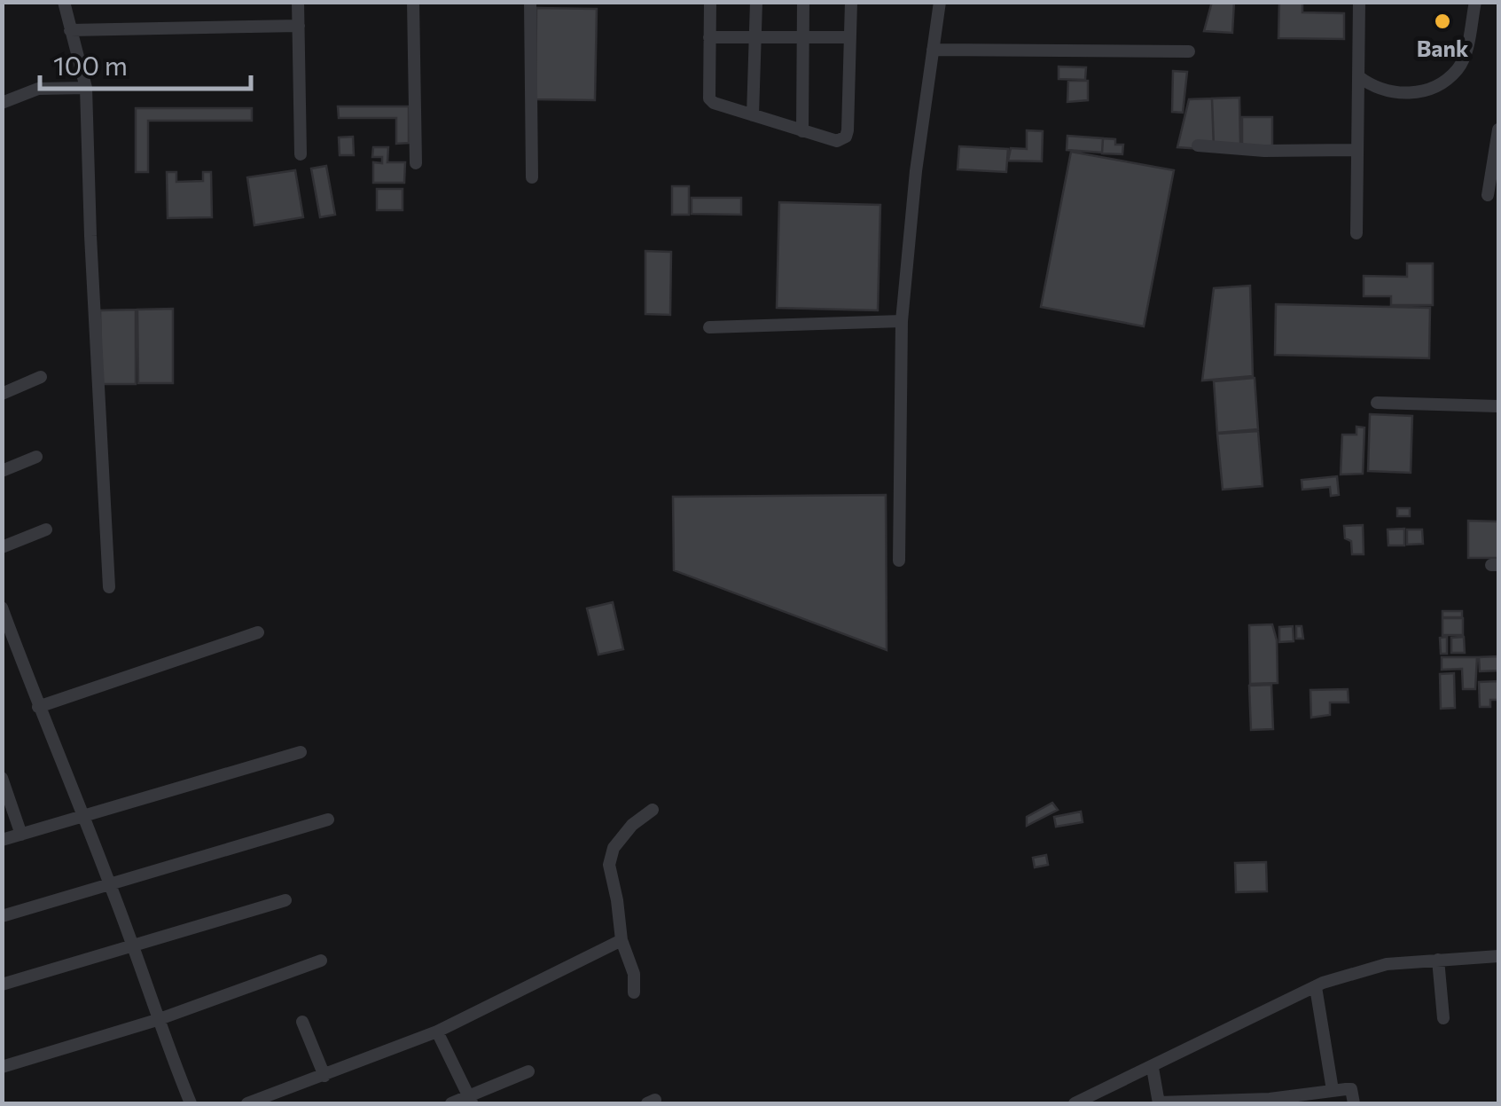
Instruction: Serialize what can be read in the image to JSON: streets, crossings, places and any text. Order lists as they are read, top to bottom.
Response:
{
  "places": ["Bank"],
  "scale_bar": "100 m"
}
